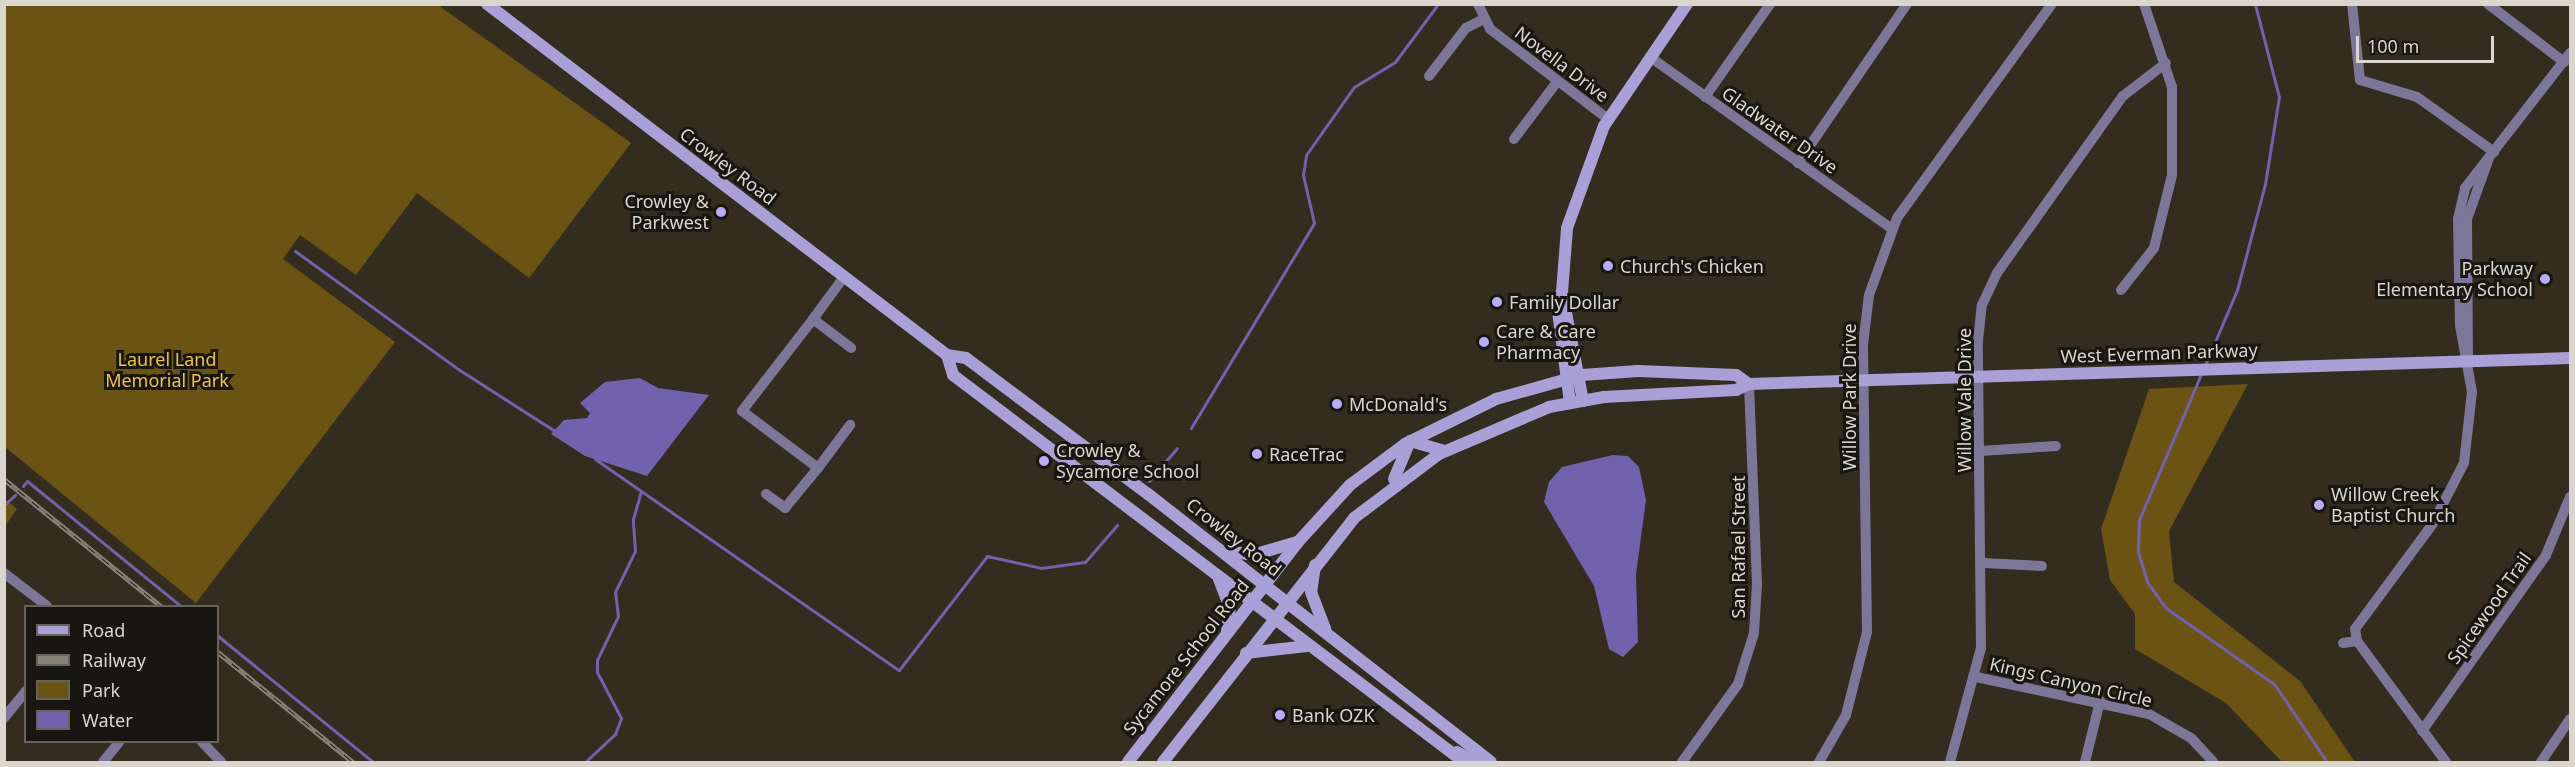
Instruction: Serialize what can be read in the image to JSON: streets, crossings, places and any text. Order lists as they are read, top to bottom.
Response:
{
  "streets": {
    "main road": ["Crowley Road", "West Everman Parkway", "Sycamore School Road"],
    "street": [
      "Novella Drive",
      "Gladwater Drive",
      "Willow Park Drive",
      "Willow Vale Drive",
      "San Rafael Street",
      "Spicewood Trail",
      "Kings Canyon Circle"
    ]
  },
  "crossings": [
    ["Gladwater Drive", "Willow Park Drive"],
    ["Crowley Road", "Sycamore School Road"],
    ["West Everman Parkway", "Willow Park Drive"],
    ["West Everman Parkway", "Willow Vale Drive"],
    ["West Everman Parkway", "San Rafael Street"],
    ["West Everman Parkway", "Sycamore School Road"],
    ["Willow Vale Drive", "Kings Canyon Circle"]
  ],
  "parks": ["Laurel Land Memorial Park"],
  "places": [
    "Crowley & Parkwest",
    "Church's Chicken",
    "Parkway Elementary School",
    "Family Dollar",
    "Care & Care Pharmacy",
    "McDonald's",
    "RaceTrac",
    "Crowley & Sycamore School",
    "Willow Creek Baptist Church",
    "Bank OZK"
  ],
  "legend": [
    "Road",
    "Railway",
    "Park",
    "Water"
  ],
  "scale_bar": "100 m"
}
